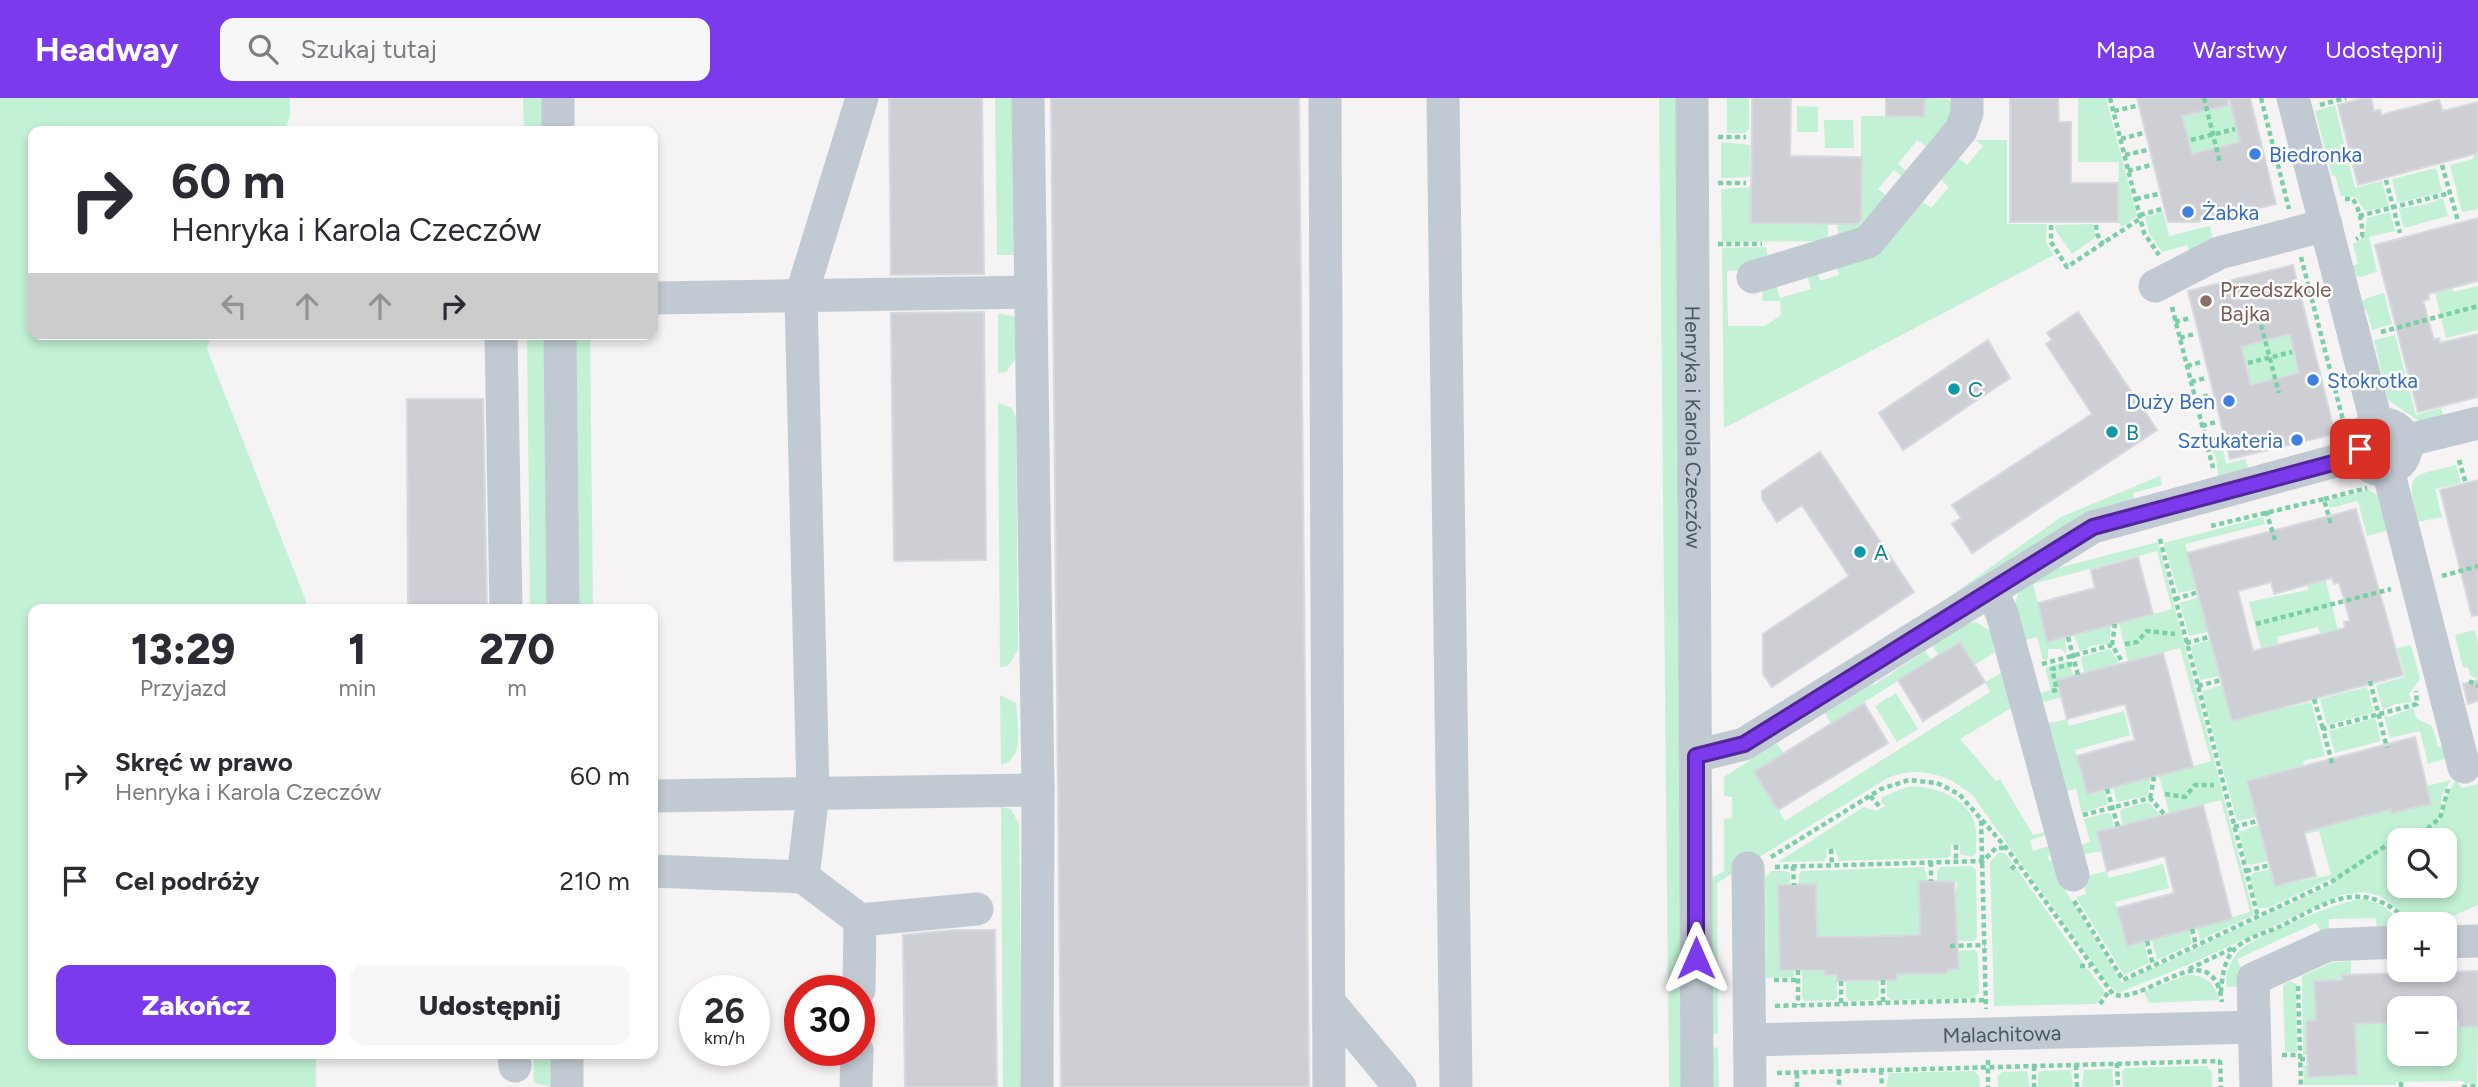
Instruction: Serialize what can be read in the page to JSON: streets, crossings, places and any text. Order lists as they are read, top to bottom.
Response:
{
  "streets": {
    "street": ["Henryka i Karola Czeczów", "Malachitowa"]
  },
  "places": [
    "Biedronka",
    "Żabka",
    "Przedszkole Bajka",
    "Stokrotka",
    "C",
    "Duży Ben",
    "B",
    "Sztukateria",
    "A"
  ],
  "page": {
    "header": "Headway",
    "search": "Szukaj tutaj",
    "nav": ["Mapa", "Warstwy", "Udostępnij"],
    "turn": ["60 m", "Henryka i Karola Czeczów"],
    "eta": [
      "13:29",
      "Przyjazd",
      "1",
      "min",
      "270",
      "m"
    ],
    "list": [
      {
        "name": "Skręć w prawo",
        "note": "Henryka i Karola Czeczów",
        "value": "60 m"
      },
      {
        "name": "Cel podróży",
        "value": "210 m"
      }
    ],
    "map_buttons": ["+", "−"],
    "buttons": ["Zakończ", "Udostępnij"],
    "speed": "26 km/h",
    "limit": "30"
  }
}
